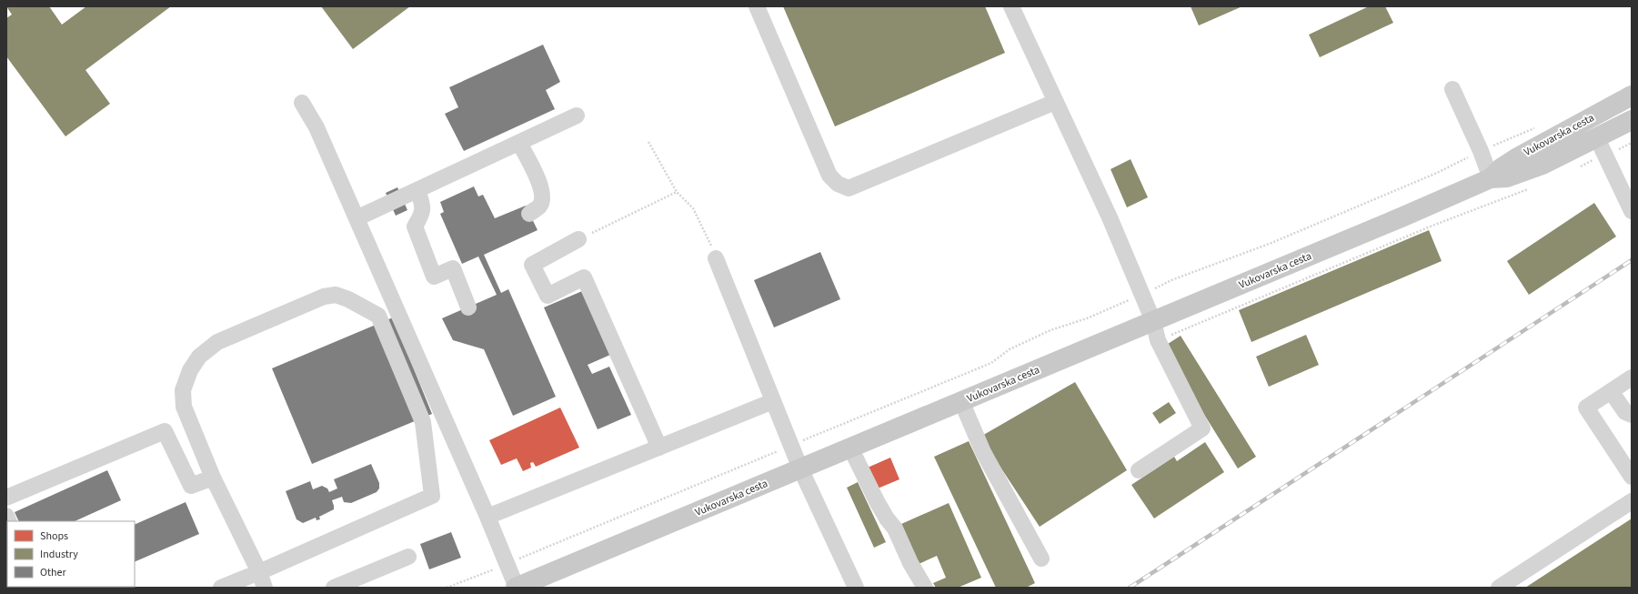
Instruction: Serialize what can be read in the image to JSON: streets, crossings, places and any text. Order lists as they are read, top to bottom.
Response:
{
  "streets": {
    "main road": ["Vukovarska cesta"]
  },
  "legend": ["Shops", "Industry", "Other"]
}
